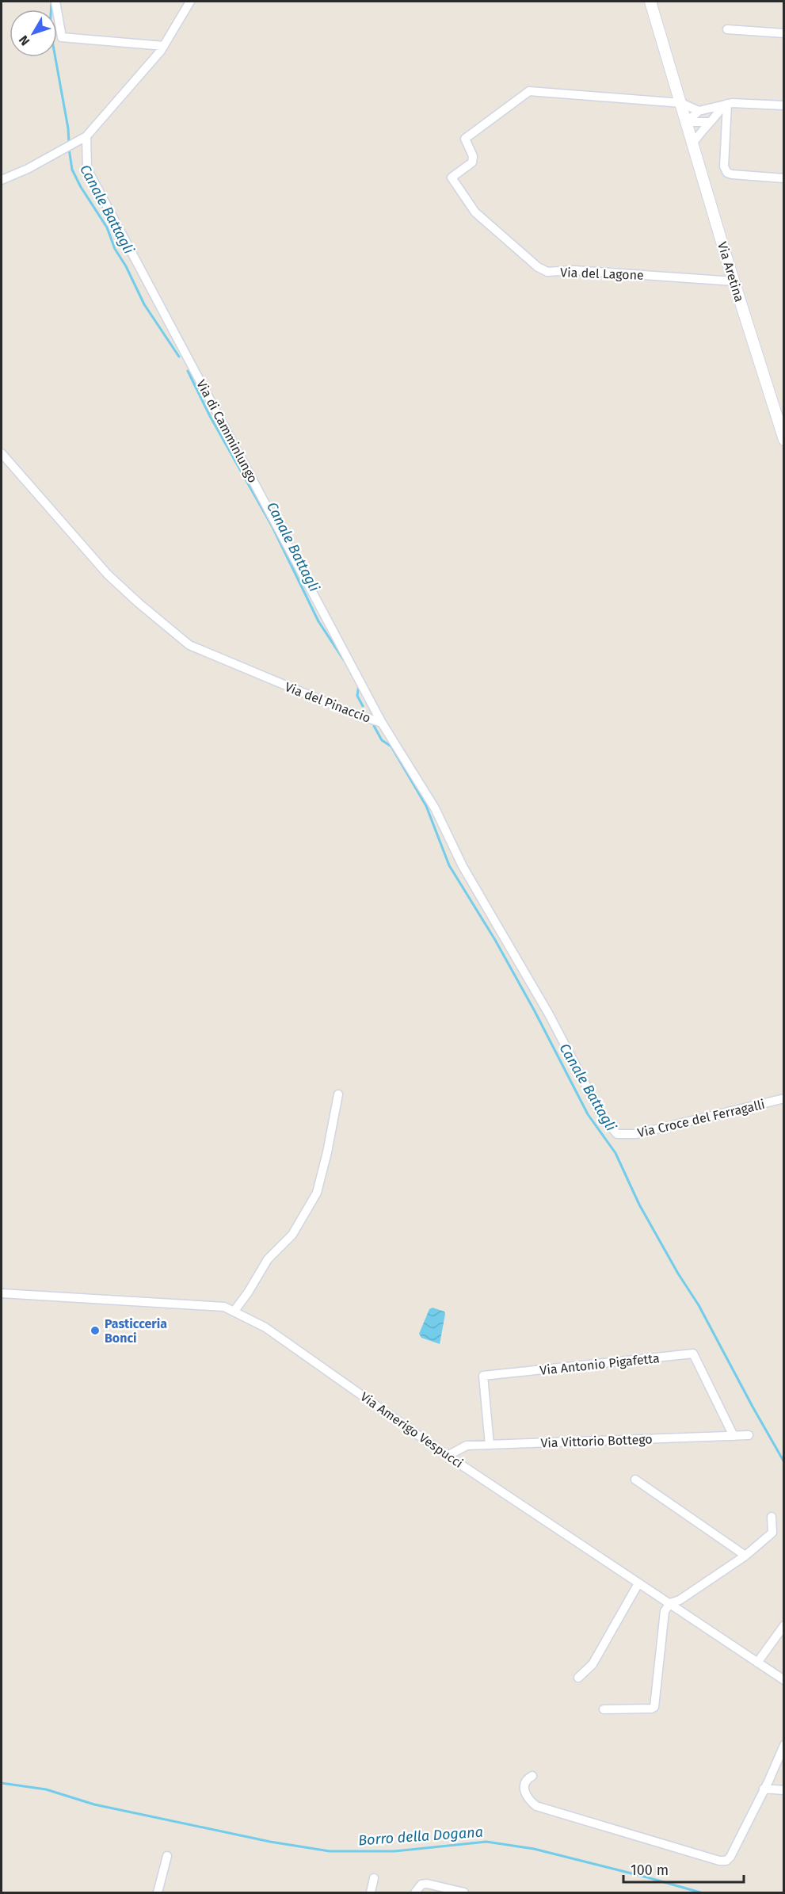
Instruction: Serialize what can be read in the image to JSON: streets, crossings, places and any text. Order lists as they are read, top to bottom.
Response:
{
  "streets": {
    "street": [
      "Via Aretina",
      "Via del Lagone",
      "Via di Camminlungo",
      "Via del Pinaccio",
      "Via Croce del Ferragalli",
      "Via Antonio Pigafetta",
      "Via Amerigo Vespucci",
      "Via Vittorio Bottego"
    ]
  },
  "crossings": [
    ["Via Aretina", "Via del Lagone"],
    ["Via di Camminlungo", "Via del Pinaccio"],
    ["Via del Pinaccio", "Via Croce del Ferragalli"],
    ["Via Antonio Pigafetta", "Via Vittorio Bottego"],
    ["Via Amerigo Vespucci", "Via Vittorio Bottego"]
  ],
  "water": ["Canale Battagli", "Borro della Dogana"],
  "places": ["Pasticceria Bonci"],
  "scale_bar": "100 m",
  "north": "bottom left"
}
